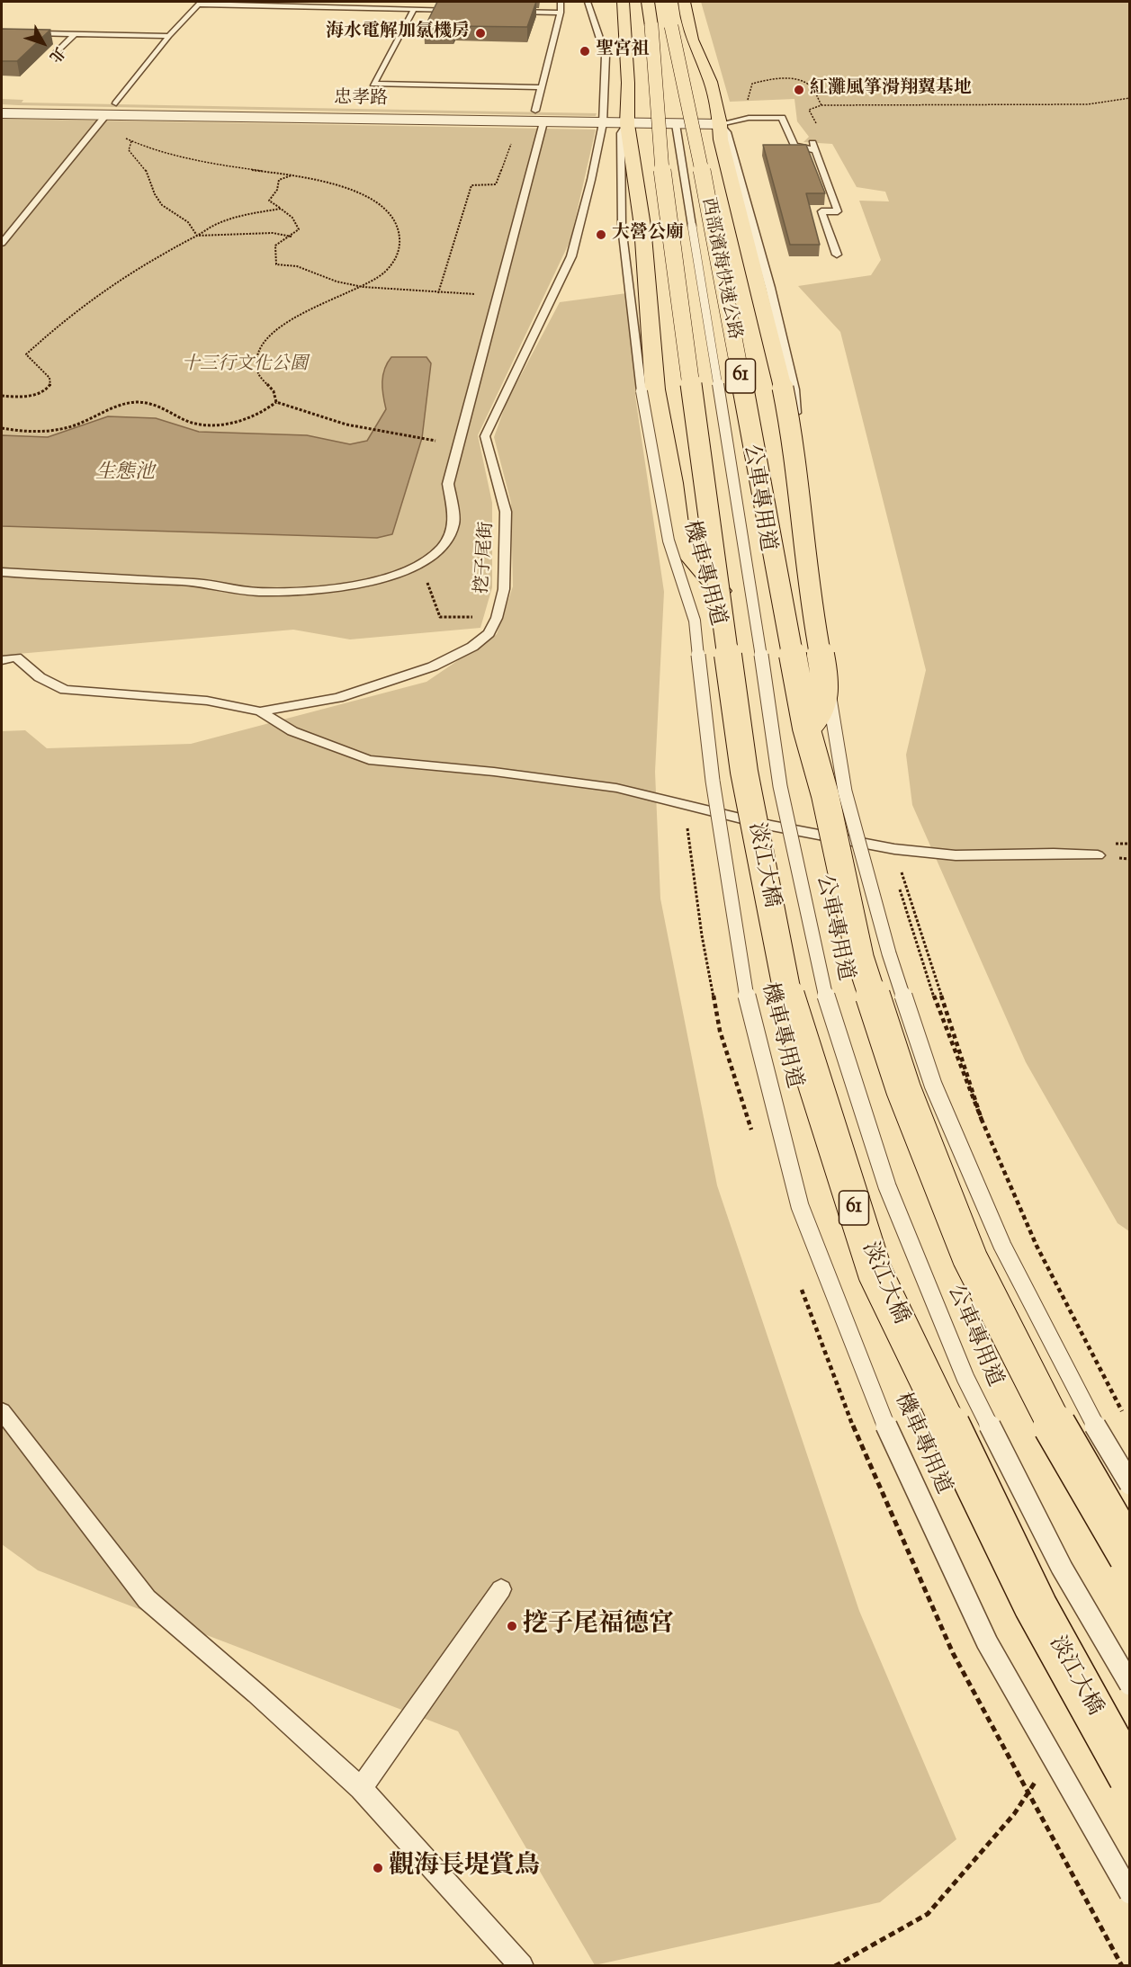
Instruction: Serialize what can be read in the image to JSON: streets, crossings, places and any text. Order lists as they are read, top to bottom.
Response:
{
  "streets": {
    "highway": ["西部濱海快速公路", "61", "淡江大橋"],
    "street": ["忠孝路"],
    "lane": ["公車專用道", "挖子尾街", "機車專用道"]
  },
  "crossings": [
    ["忠孝路", "公車專用道"],
    ["忠孝路", "挖子尾街"],
    ["忠孝路", "機車專用道"],
    ["西部濱海快速公路", "61"],
    ["西部濱海快速公路", "淡江大橋"]
  ],
  "water": ["生態池"],
  "parks": ["十三行文化公園"],
  "places": [
    "海水電解加氯機房",
    "聖宮祖",
    "紅灘風箏滑翔翼基地",
    "大營公廟",
    "挖子尾福德宮",
    "觀海長堤賞鳥"
  ],
  "north": "bottom right"
}
